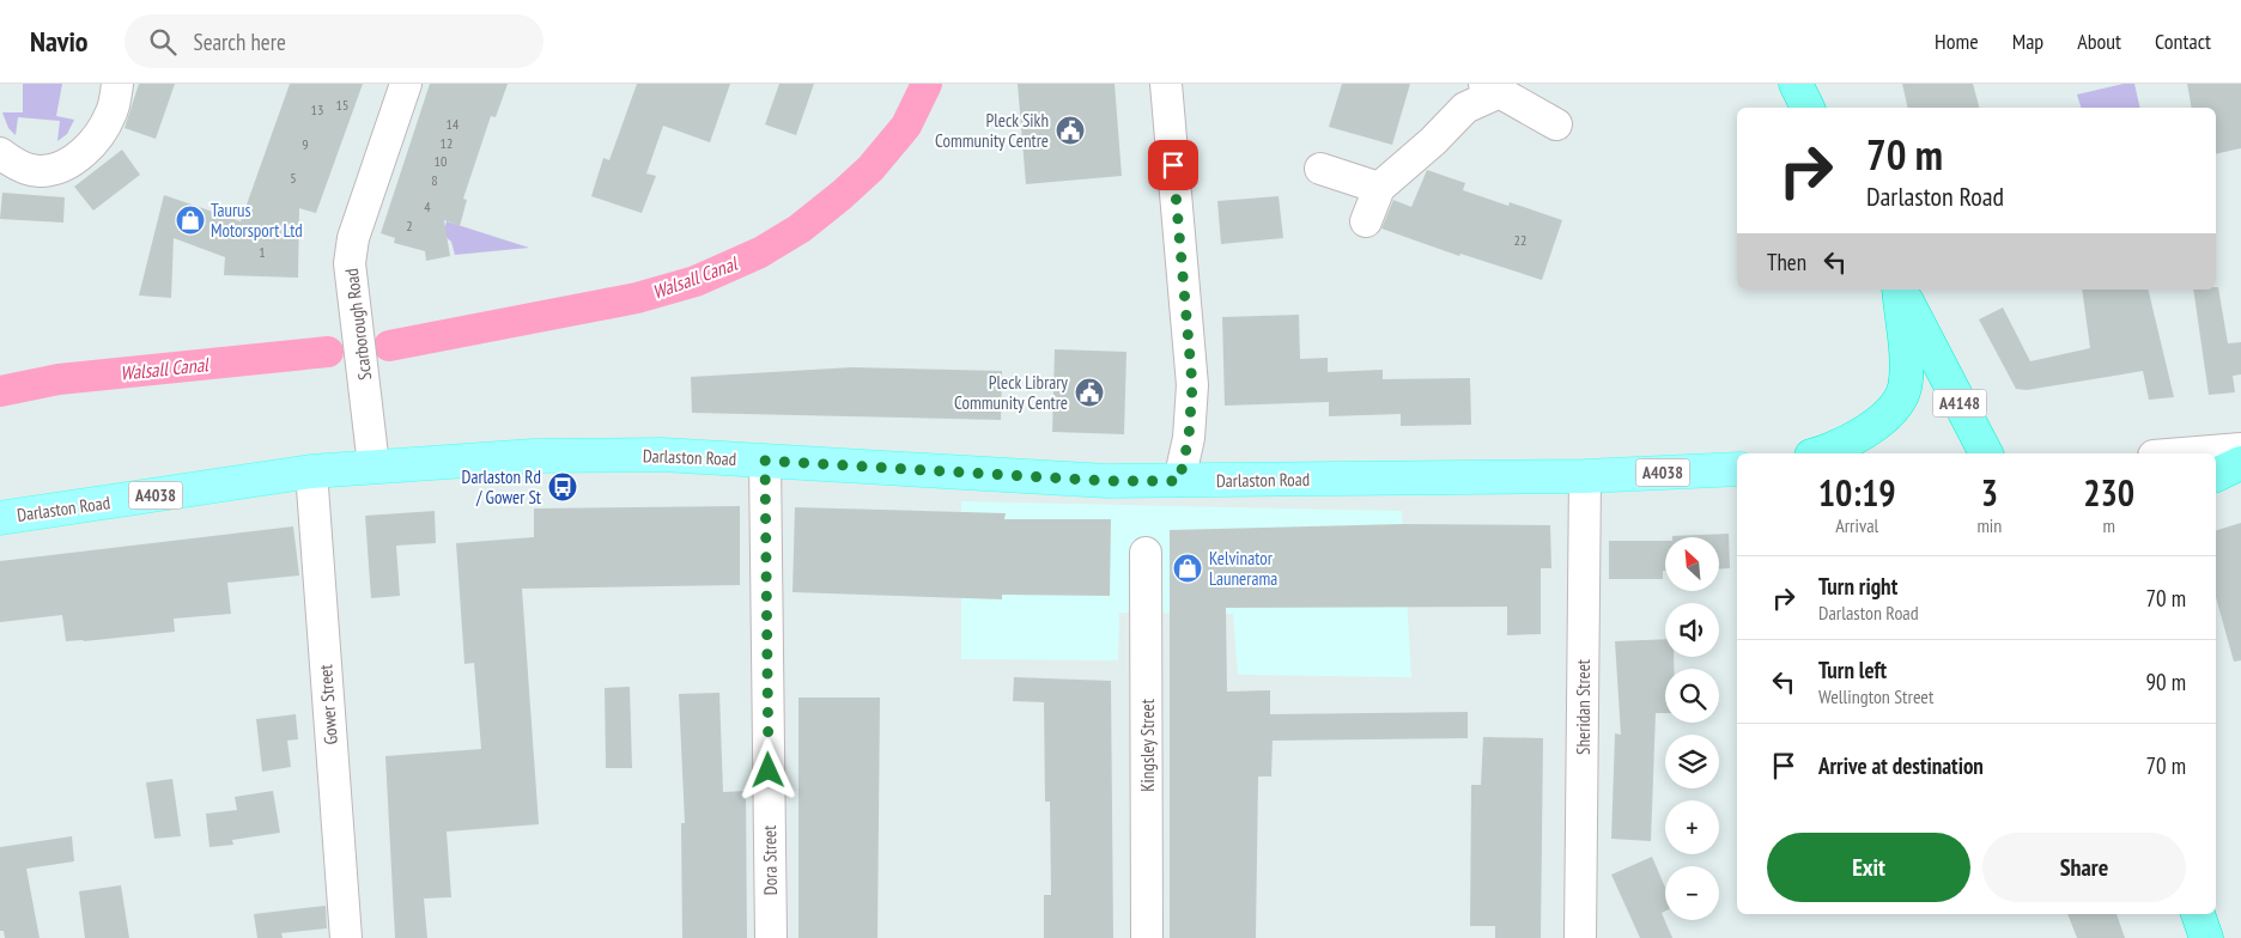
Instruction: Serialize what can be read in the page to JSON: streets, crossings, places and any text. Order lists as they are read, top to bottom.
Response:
{
  "streets": {
    "highway": ["A4148"],
    "main road": ["Darlaston Road", "A4038"],
    "street": [
      "Scarborough Road",
      "Gower Street",
      "Sheridan Street",
      "Kingsley Street",
      "Dora Street"
    ]
  },
  "crossings": [
    ["Scarborough Road", "Darlaston Road"],
    ["Darlaston Road", "Gower Street"],
    ["Darlaston Road", "Sheridan Street"],
    ["Darlaston Road", "Dora Street"]
  ],
  "water": ["Walsall Canal"],
  "places": {
    "public building": ["Pleck Sikh Community Centre", "Pleck Library Community Centre"],
    "shop": ["Taurus Motorsport Ltd", "Kelvinator Launerama"],
    "bus stop": ["Darlaston Rd / Gower St"]
  },
  "house_numbers": [
    "15",
    "13",
    "14",
    "12",
    "9",
    "10",
    "5",
    "8",
    "4",
    "2",
    "22",
    "1"
  ],
  "north": "top left",
  "page": {
    "header": "Navio",
    "search": "Search here",
    "nav": [
      "Home",
      "Map",
      "About",
      "Contact"
    ],
    "turn": ["70 m", "Darlaston Road"],
    "then": "Then",
    "eta": [
      "10:19",
      "Arrival",
      "3",
      "min",
      "230",
      "m"
    ],
    "map_buttons": ["+", "−"],
    "list": [
      {
        "name": "Turn right",
        "note": "Darlaston Road",
        "value": "70 m"
      },
      {
        "name": "Turn left",
        "note": "Wellington Street",
        "value": "90 m"
      },
      {
        "name": "Arrive at destination",
        "value": "70 m"
      }
    ],
    "buttons": ["Exit", "Share"]
  }
}
